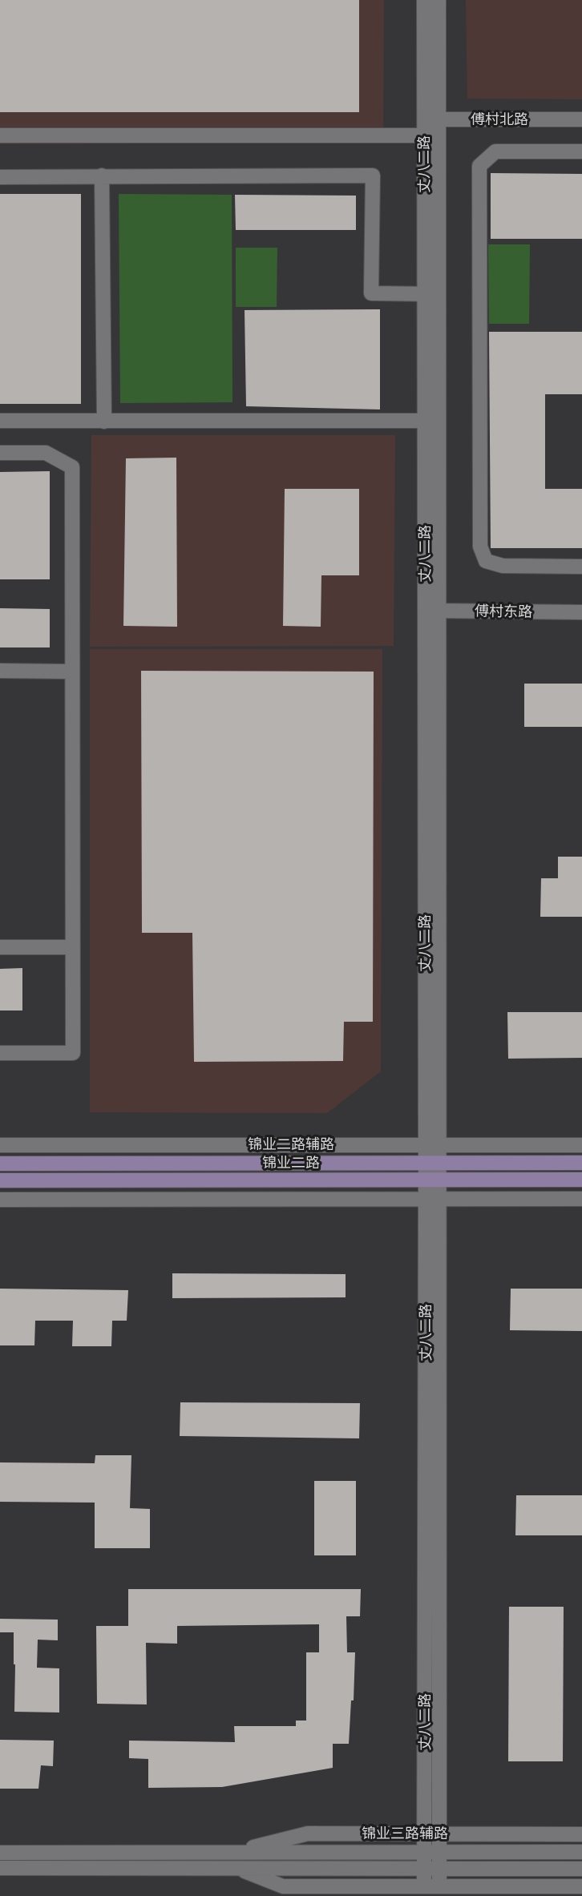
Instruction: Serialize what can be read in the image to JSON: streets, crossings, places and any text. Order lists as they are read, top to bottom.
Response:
{
  "streets": {
    "main road": ["锦业二路"],
    "street": [
      "傅村北路",
      "丈八二路",
      "傅村东路",
      "锦业二路辅路",
      "锦业三路辅路"
    ]
  },
  "crossings": [
    ["傅村北路", "丈八二路"],
    ["丈八二路", "傅村东路"],
    ["丈八二路", "锦业二路辅路"],
    ["丈八二路", "锦业二路"],
    ["丈八二路", "锦业三路辅路"]
  ]
}
